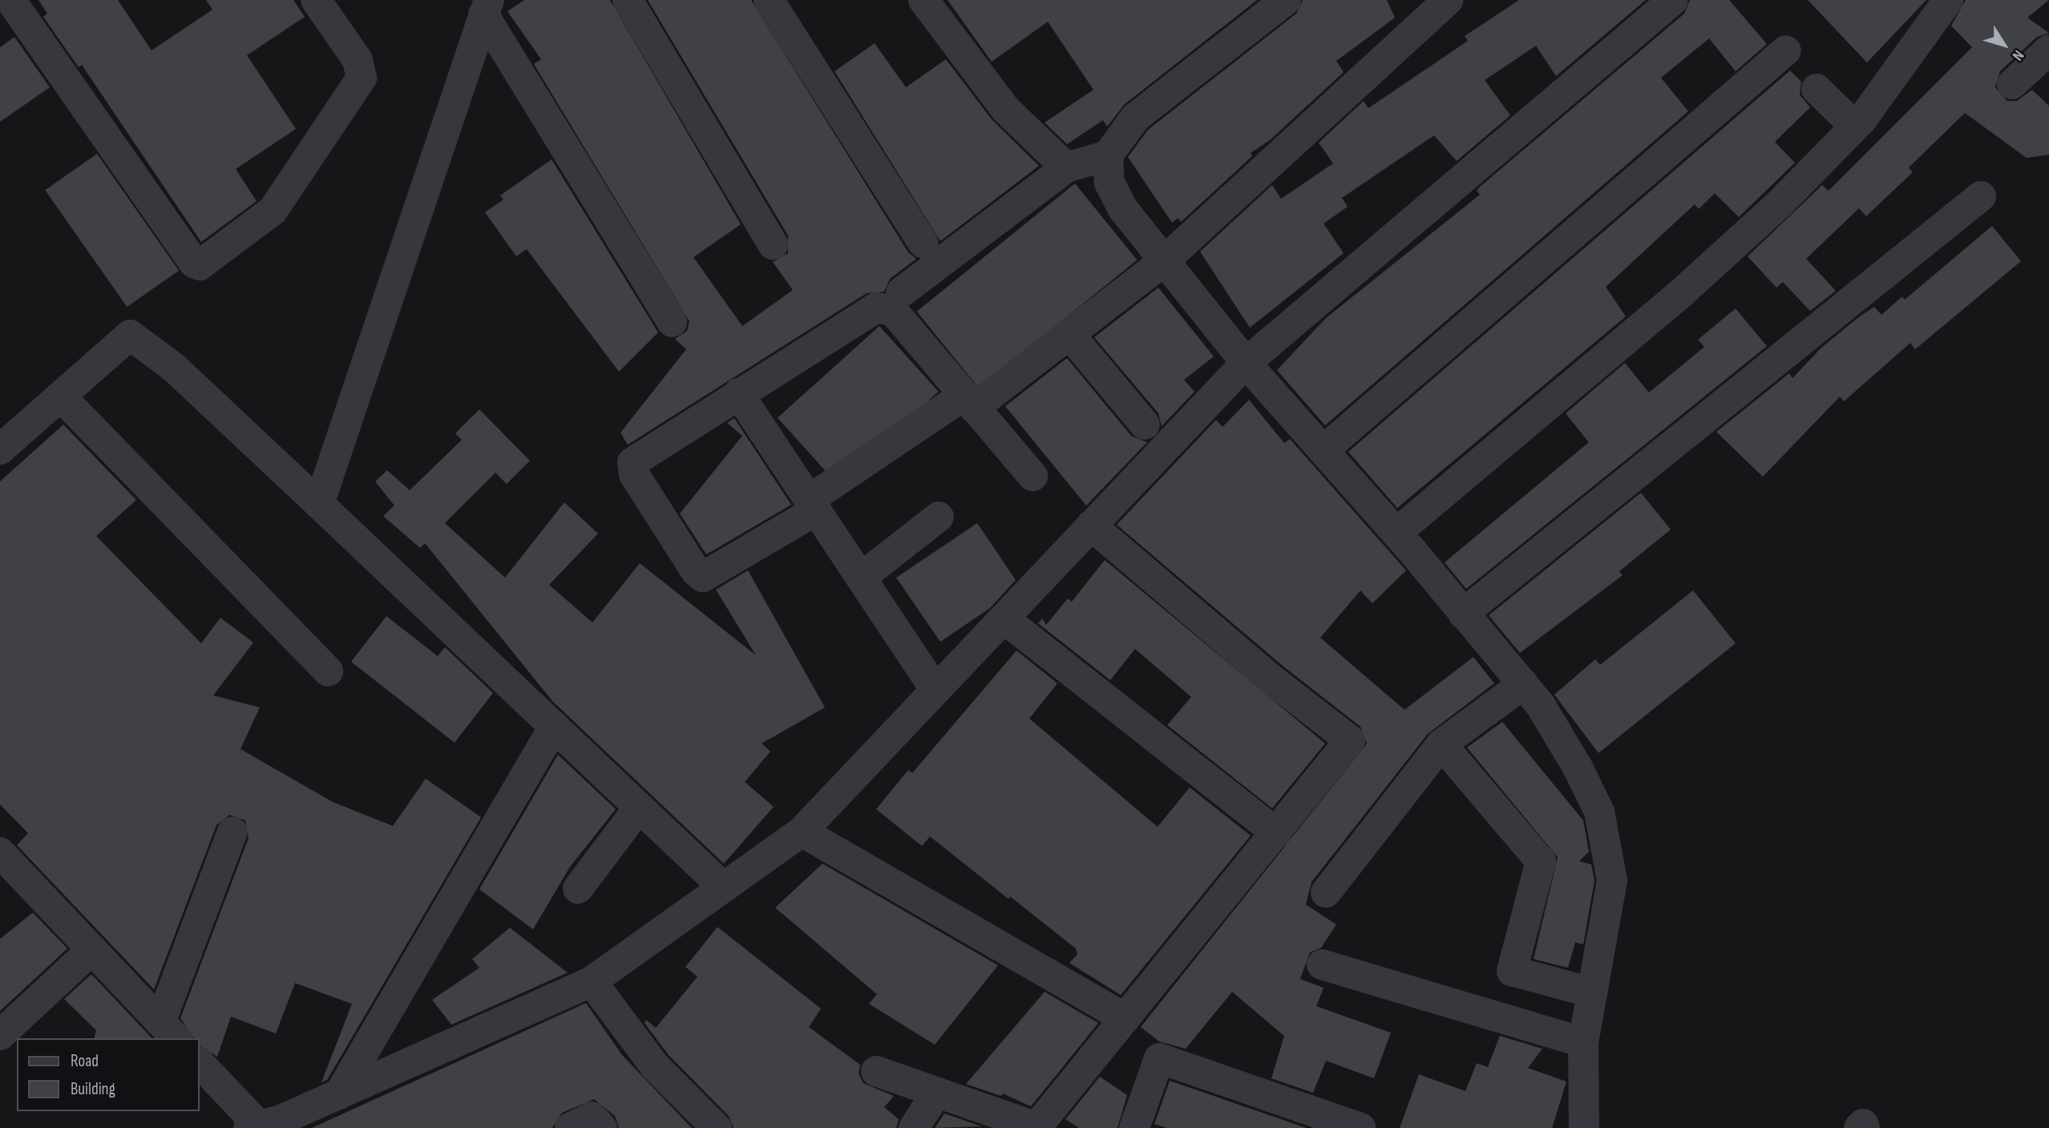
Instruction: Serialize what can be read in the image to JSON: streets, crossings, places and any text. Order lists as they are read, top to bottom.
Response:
{
  "legend": ["Road", "Building"],
  "north": "bottom right"
}
